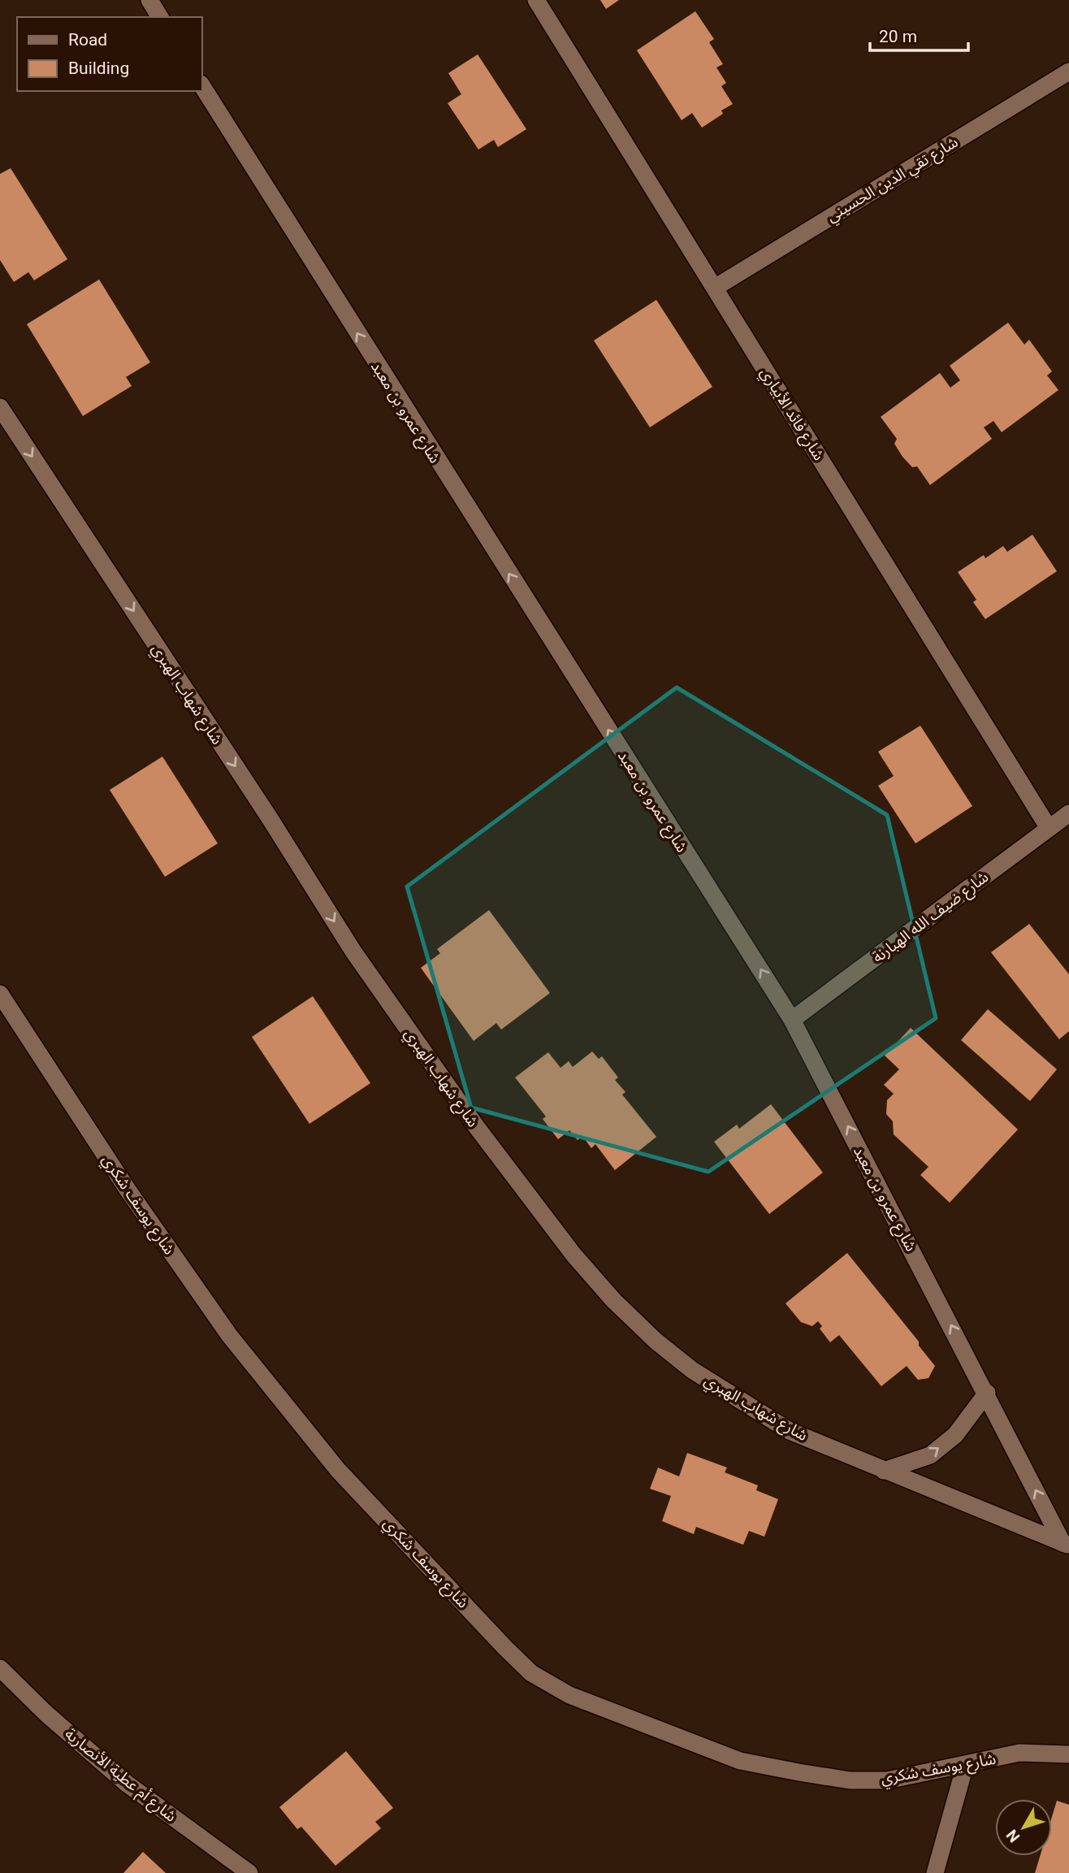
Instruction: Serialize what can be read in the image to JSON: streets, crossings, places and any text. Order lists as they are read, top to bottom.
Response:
{
  "streets": {
    "street": [
      "شارع تقي الدين الحسيني",
      "شارع عمرو بن معبد",
      "شارع فائد الأبياري",
      "شارع شهاب الهبري",
      "شارع ضيف الله الهبارنة",
      "شارع يوسف شكري",
      "شارع أم عطية الأنصارية"
    ]
  },
  "crossings": [
    ["شارع تقي الدين الحسيني", "شارع فائد الأبياري"],
    ["شارع عمرو بن معبد", "شارع شهاب الهبري"],
    ["شارع عمرو بن معبد", "شارع ضيف الله الهبارنة"],
    ["شارع فائد الأبياري", "شارع ضيف الله الهبارنة"]
  ],
  "one_way": ["شارع عمرو بن معبد", "شارع شهاب الهبري"],
  "legend": ["Road", "Building"],
  "scale_bar": "20 m",
  "north": "bottom left"
}
